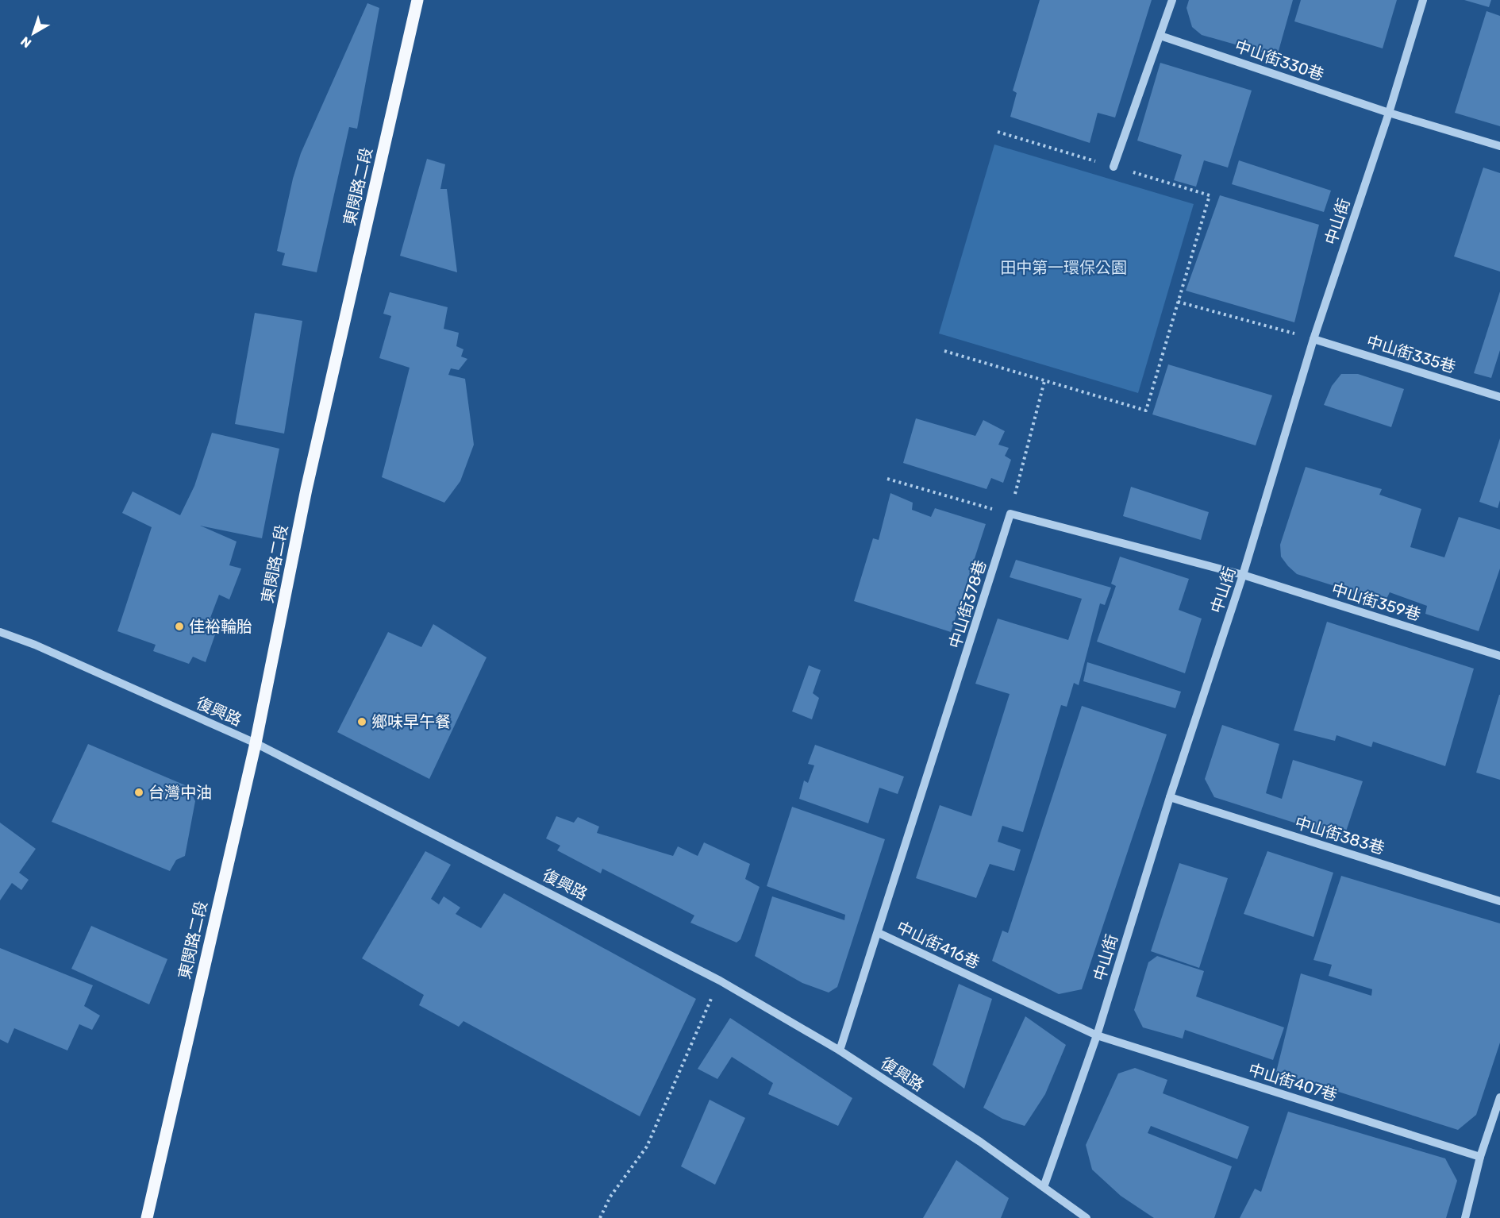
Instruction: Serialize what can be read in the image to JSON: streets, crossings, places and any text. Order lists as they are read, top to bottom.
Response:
{
  "streets": {
    "main road": ["東閔路二段"],
    "street": [
      "中山街330巷",
      "中山街",
      "中山街335巷",
      "中山街359巷",
      "中山街378巷",
      "復興路",
      "中山街383巷",
      "中山街416巷",
      "中山街407巷"
    ]
  },
  "crossings": [
    ["中山街330巷", "中山街"],
    ["東閔路二段", "復興路"],
    ["中山街", "中山街335巷"],
    ["中山街", "中山街359巷"],
    ["中山街", "復興路"],
    ["中山街", "中山街383巷"],
    ["中山街", "中山街416巷"],
    ["中山街", "中山街407巷"],
    ["中山街378巷", "中山街416巷"],
    ["復興路", "中山街416巷"],
    ["中山街416巷", "中山街407巷"]
  ],
  "parks": ["田中第一環保公園"],
  "places": ["佳裕輪胎", "鄉味早午餐", "台灣中油"],
  "north": "bottom left"
}
